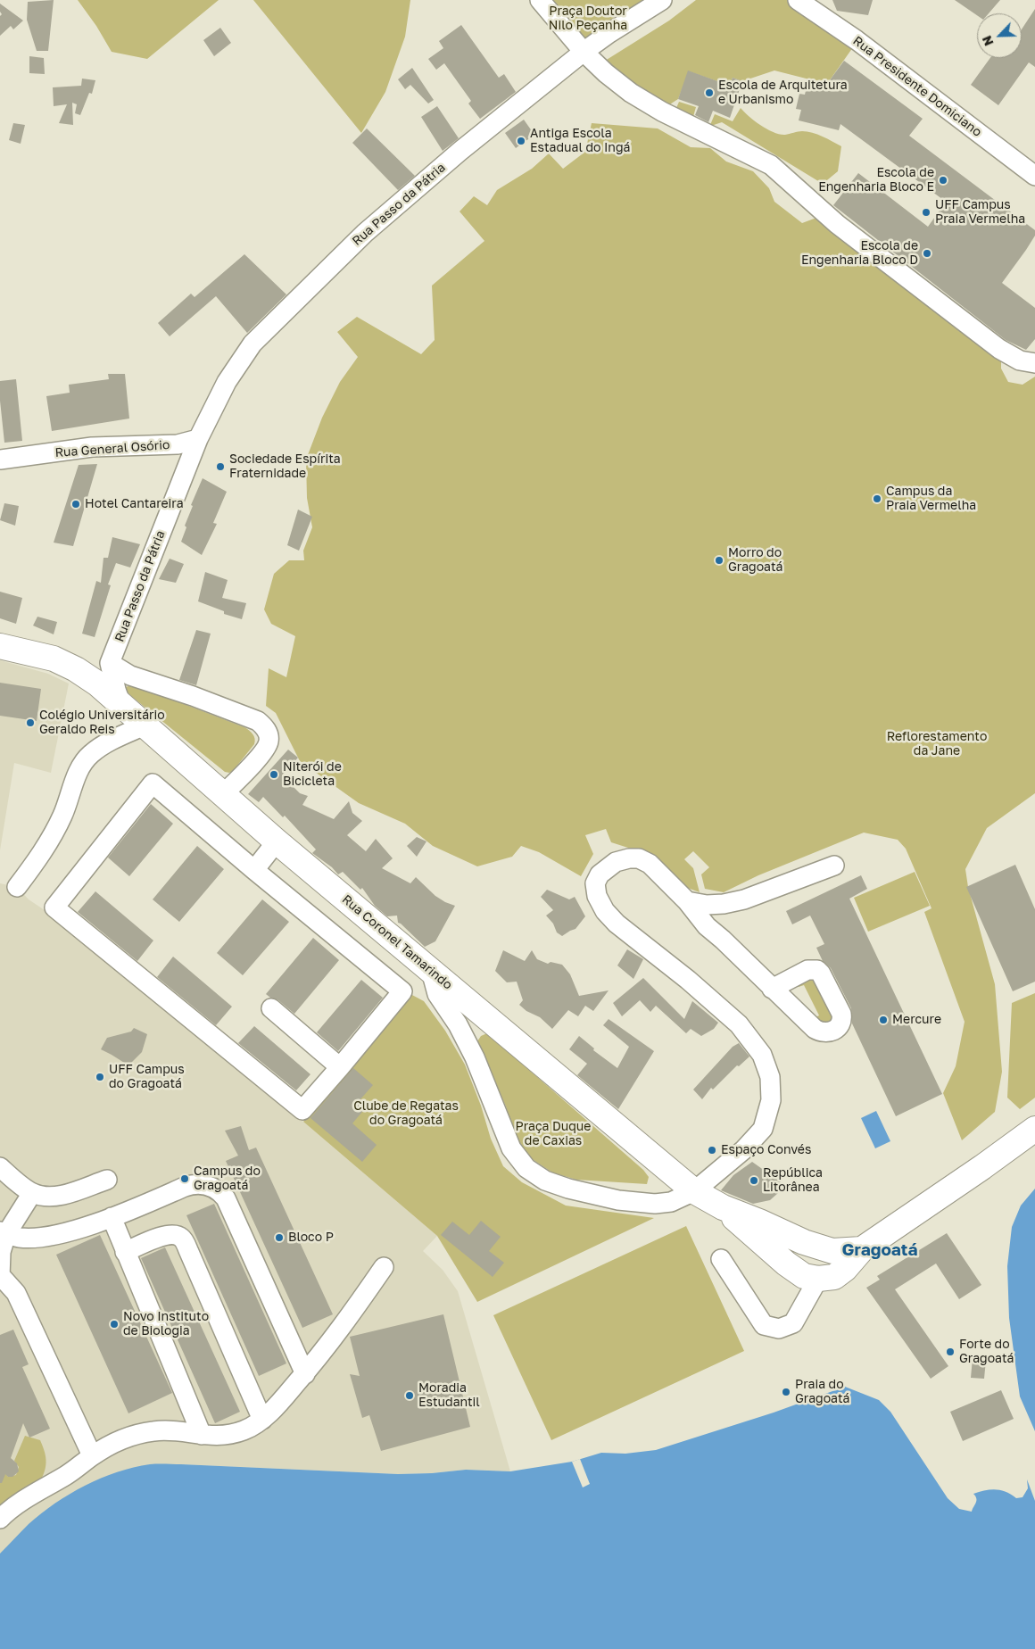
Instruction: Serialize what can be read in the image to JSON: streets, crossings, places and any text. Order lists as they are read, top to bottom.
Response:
{
  "streets": {
    "main road": ["Rua Coronel Tamarindo"],
    "street": ["Rua Presidente Domiciano", "Rua Passo da Pátria", "Rua General Osório"]
  },
  "crossings": [
    ["Rua Passo da Pátria", "Rua General Osório"]
  ],
  "districts": ["Gragoatá"],
  "parks": [
    "Praça Doutor Nilo Peçanha",
    "Reflorestamento da Jane",
    "Clube de Regatas do Gragoatá",
    "Praça Duque de Caxias"
  ],
  "places": [
    "Escola de Arquitetura e Urbanismo",
    "Antiga Escola Estadual do Ingá",
    "Escola de Engenharia Bloco E",
    "UFF Campus Praia Vermelha",
    "Escola de Engenharia Bloco D",
    "Sociedade Espírita Fraternidade",
    "Campus da Praia Vermelha",
    "Hotel Cantareira",
    "Morro do Gragoatá",
    "Colégio Universitário Geraldo Reis",
    "Niterói de Bicicleta",
    "Mercure",
    "UFF Campus do Gragoatá",
    "Espaço Convés",
    "Campus do Gragoatá",
    "República Litorânea",
    "Bloco P",
    "Novo Instituto de Biologia",
    "Forte do Gragoatá",
    "Praia do Gragoatá",
    "Moradia Estudantil"
  ],
  "north": "bottom left"
}
